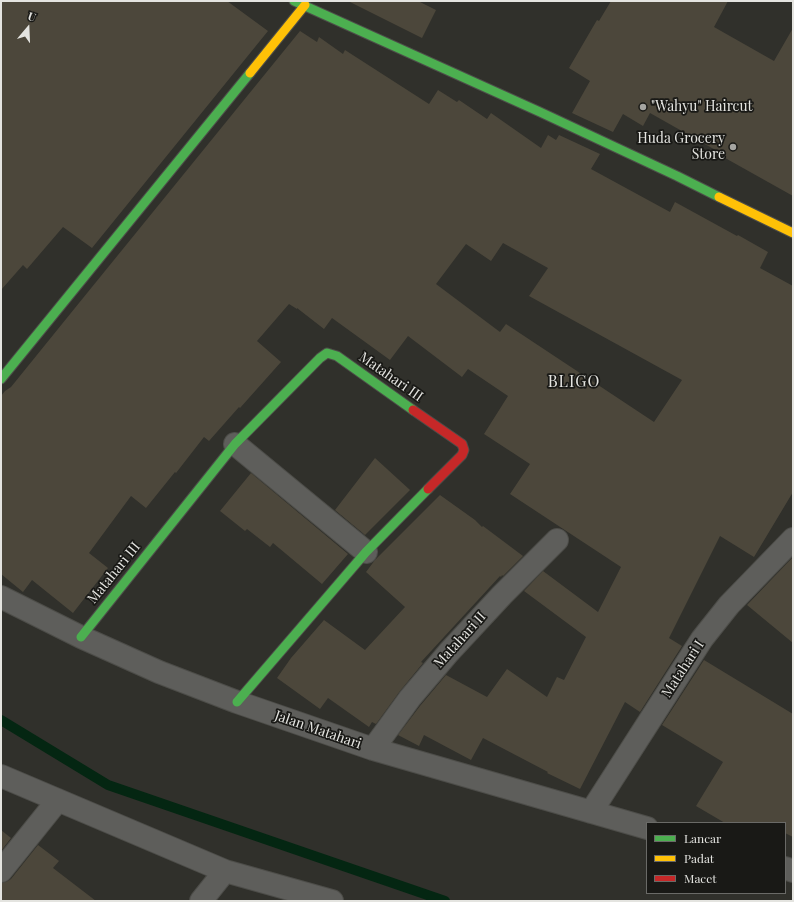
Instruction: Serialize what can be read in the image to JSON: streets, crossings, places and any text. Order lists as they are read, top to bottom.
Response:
{
  "streets": {
    "street": [
      "Matahari III",
      "Matahari II",
      "Matahari I",
      "Jalan Matahari"
    ]
  },
  "crossings": [
    ["Matahari III", "Jalan Matahari"],
    ["Matahari II", "Jalan Matahari"],
    ["Matahari I", "Jalan Matahari"]
  ],
  "districts": ["BLIGO"],
  "places": ["\"Wahyu\" Haircut", "Huda Grocery Store"],
  "legend": ["Lancar", "Padat", "Macet"],
  "north": "top"
}
